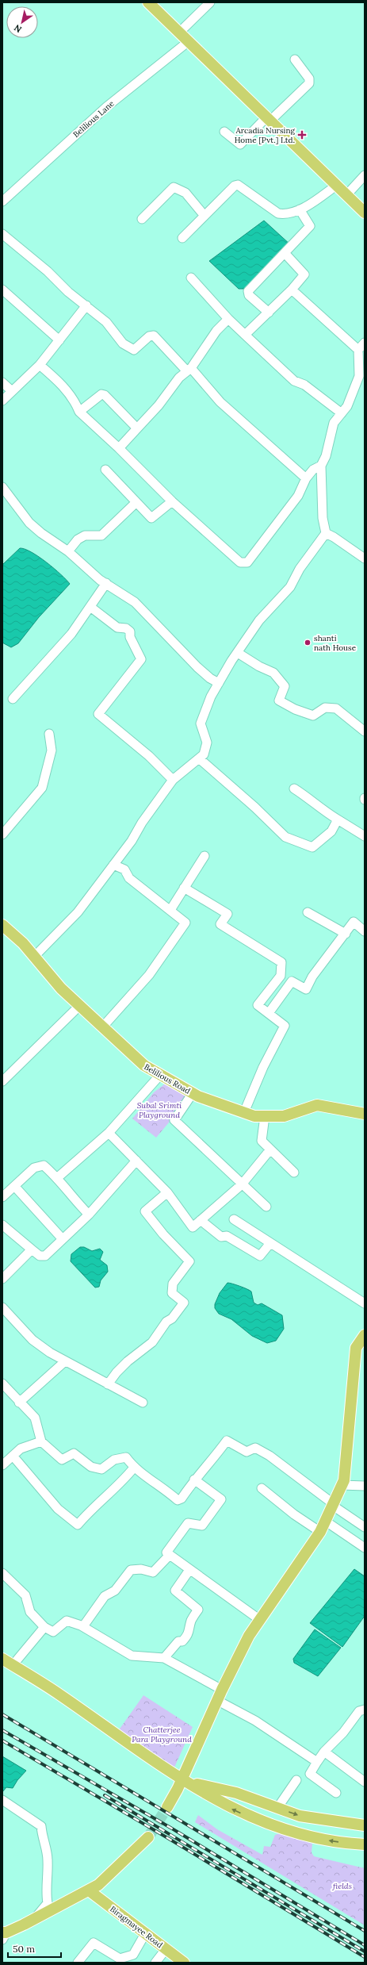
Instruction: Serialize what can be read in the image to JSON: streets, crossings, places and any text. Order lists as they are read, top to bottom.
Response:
{
  "streets": {
    "main road": ["Belilious Road", "Biragmayee Road"],
    "street": ["Belilious Lane"]
  },
  "parks": ["Subal Srimti Playground", "Chatterjee Para Playground", "fields"],
  "places": {
    "health": ["Arcadia Nursing Home [Pvt.] Ltd."],
    "other": ["shanti nath House"]
  },
  "scale_bar": "50 m",
  "north": "bottom left"
}
